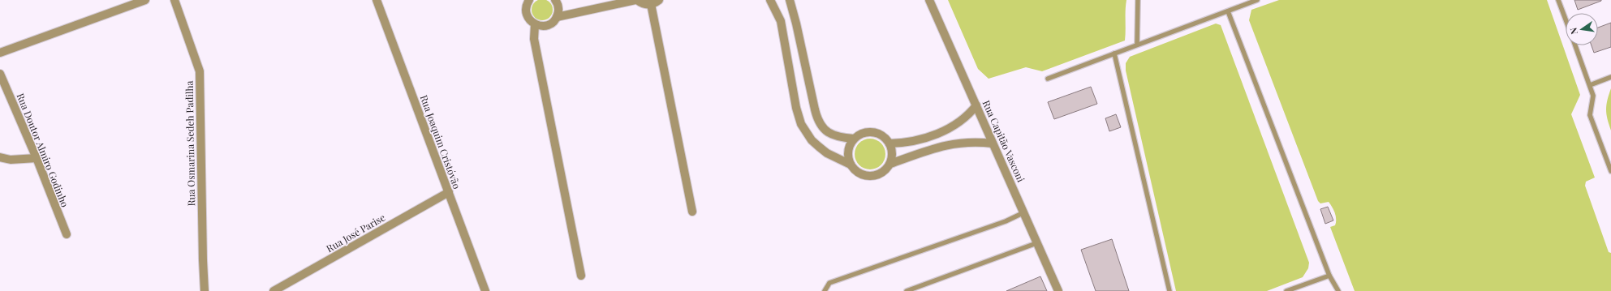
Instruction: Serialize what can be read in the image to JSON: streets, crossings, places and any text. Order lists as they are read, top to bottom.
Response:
{
  "streets": {
    "street": [
      "Rua Capitão Vasconi",
      "Rua Joaquim Cristóvão",
      "Rua Osmarina Sedeh Padilha",
      "Rua Doutor Almiro Godinho",
      "Rua José Parise"
    ]
  },
  "crossings": [
    ["Rua Joaquim Cristóvão", "Rua José Parise"]
  ],
  "north": "left"
}
